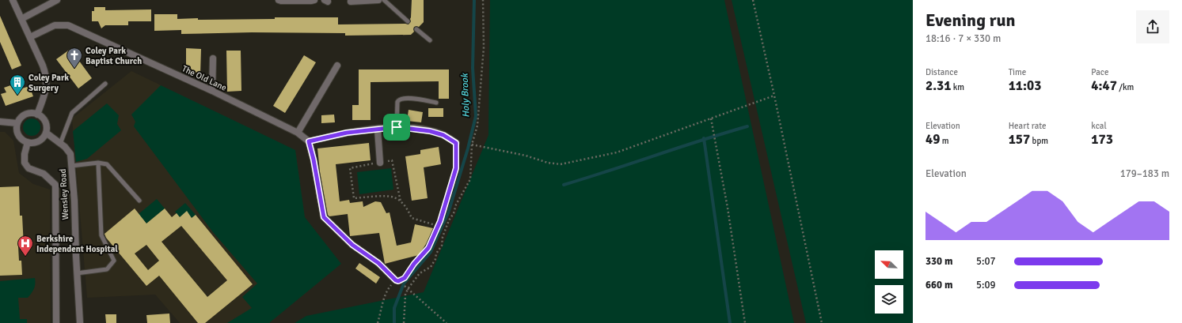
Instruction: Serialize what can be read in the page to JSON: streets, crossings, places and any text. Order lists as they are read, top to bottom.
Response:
{
  "streets": {
    "street": ["The Old Lane", "Wensley Road"]
  },
  "water": ["Holy Brook"],
  "places": {
    "church": ["Coley Park Baptist Church"],
    "building": ["Coley Park Surgery"],
    "hospital": ["Berkshire Independent Hospital"]
  },
  "north": "top left",
  "page": {
    "heading": ["Evening run", "18:16 · 7 × 330 m"],
    "stats": [
      ["Distance", "2.31 km"],
      ["Time", "11:03"],
      ["Pace", "4:47 /km"],
      ["Elevation", "49 m"],
      ["Heart rate", "157 bpm"],
      ["kcal", "173"]
    ],
    "chart": ["Elevation", "179–183 m"],
    "list": [
      {
        "name": "330 m",
        "note": "5:07"
      },
      {
        "name": "660 m",
        "note": "5:09"
      }
    ]
  }
}
